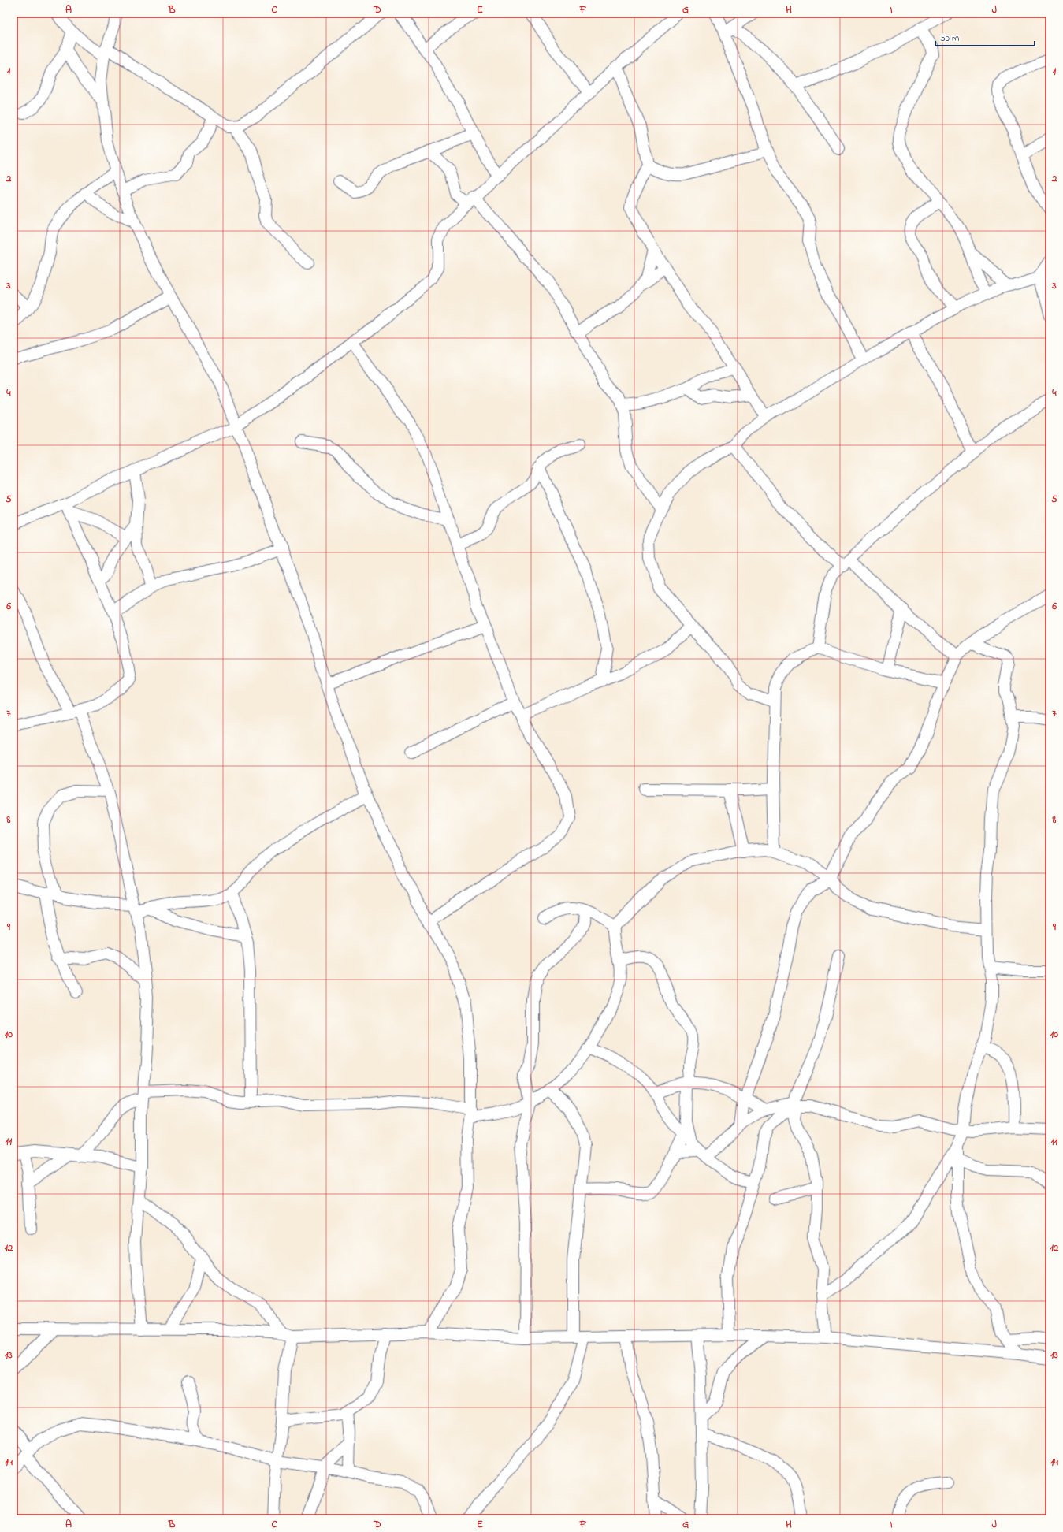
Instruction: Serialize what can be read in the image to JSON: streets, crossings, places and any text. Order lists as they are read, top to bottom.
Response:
{
  "scale_bar": "50 m",
  "grid": {
    "columns": [
      "A",
      "B",
      "C",
      "D",
      "E",
      "F",
      "G",
      "H",
      "I",
      "J"
    ],
    "rows": [
      "1",
      "2",
      "3",
      "4",
      "5",
      "6",
      "7",
      "8",
      "9",
      "10",
      "11",
      "12",
      "13",
      "14"
    ]
  }
}
